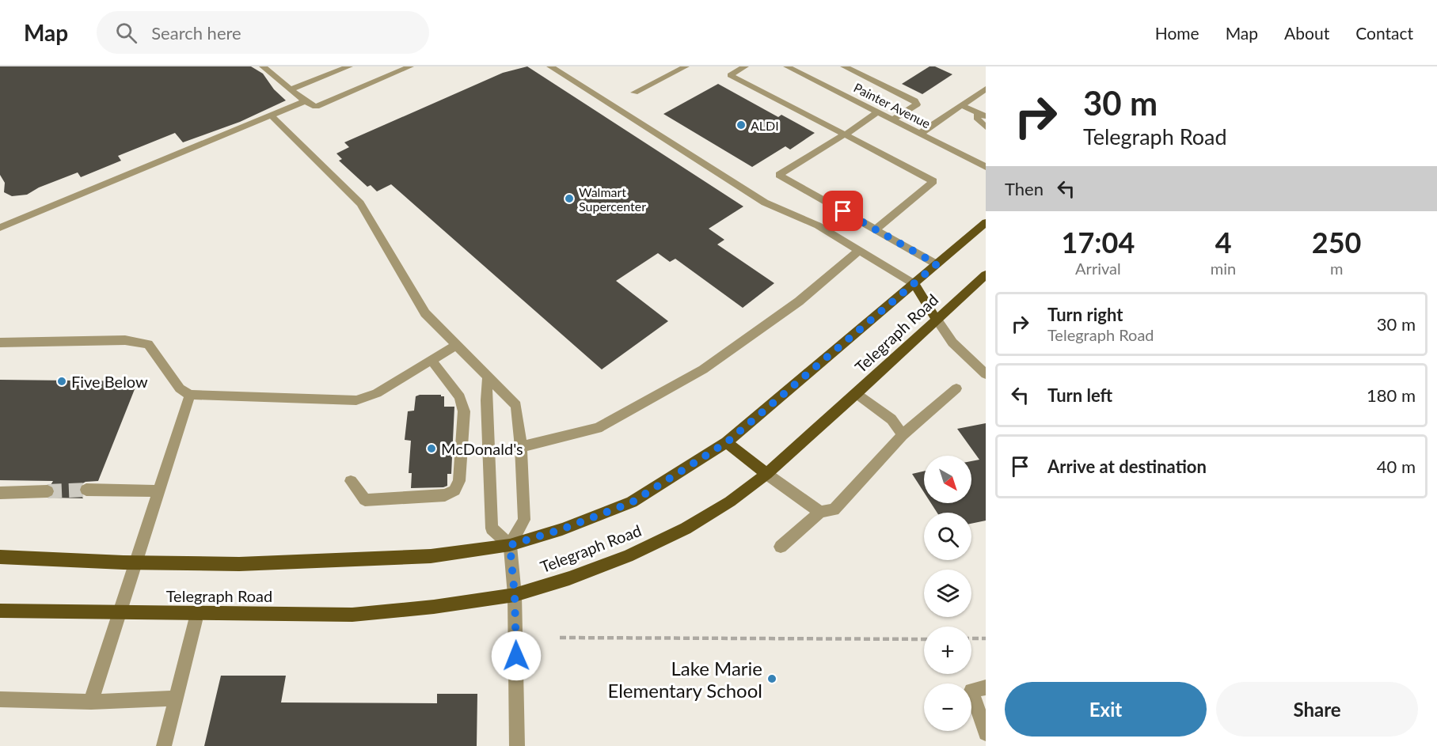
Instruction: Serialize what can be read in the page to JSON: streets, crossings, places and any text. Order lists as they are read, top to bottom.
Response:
{
  "streets": {
    "main road": ["Telegraph Road"],
    "street": ["Painter Avenue"]
  },
  "places": [
    "ALDI",
    "Walmart Supercenter",
    "Five Below",
    "McDonald's",
    "Lake Marie Elementary School"
  ],
  "north": "bottom right",
  "page": {
    "header": "Map",
    "search": "Search here",
    "nav": [
      "Home",
      "Map",
      "About",
      "Contact"
    ],
    "turn": ["30 m", "Telegraph Road"],
    "then": "Then",
    "eta": [
      "17:04",
      "Arrival",
      "4",
      "min",
      "250",
      "m"
    ],
    "list": [
      {
        "name": "Turn right",
        "note": "Telegraph Road",
        "value": "30 m"
      },
      {
        "name": "Turn left",
        "value": "180 m"
      },
      {
        "name": "Arrive at destination",
        "value": "40 m"
      }
    ],
    "map_buttons": ["+", "−"],
    "buttons": ["Exit", "Share"]
  }
}
